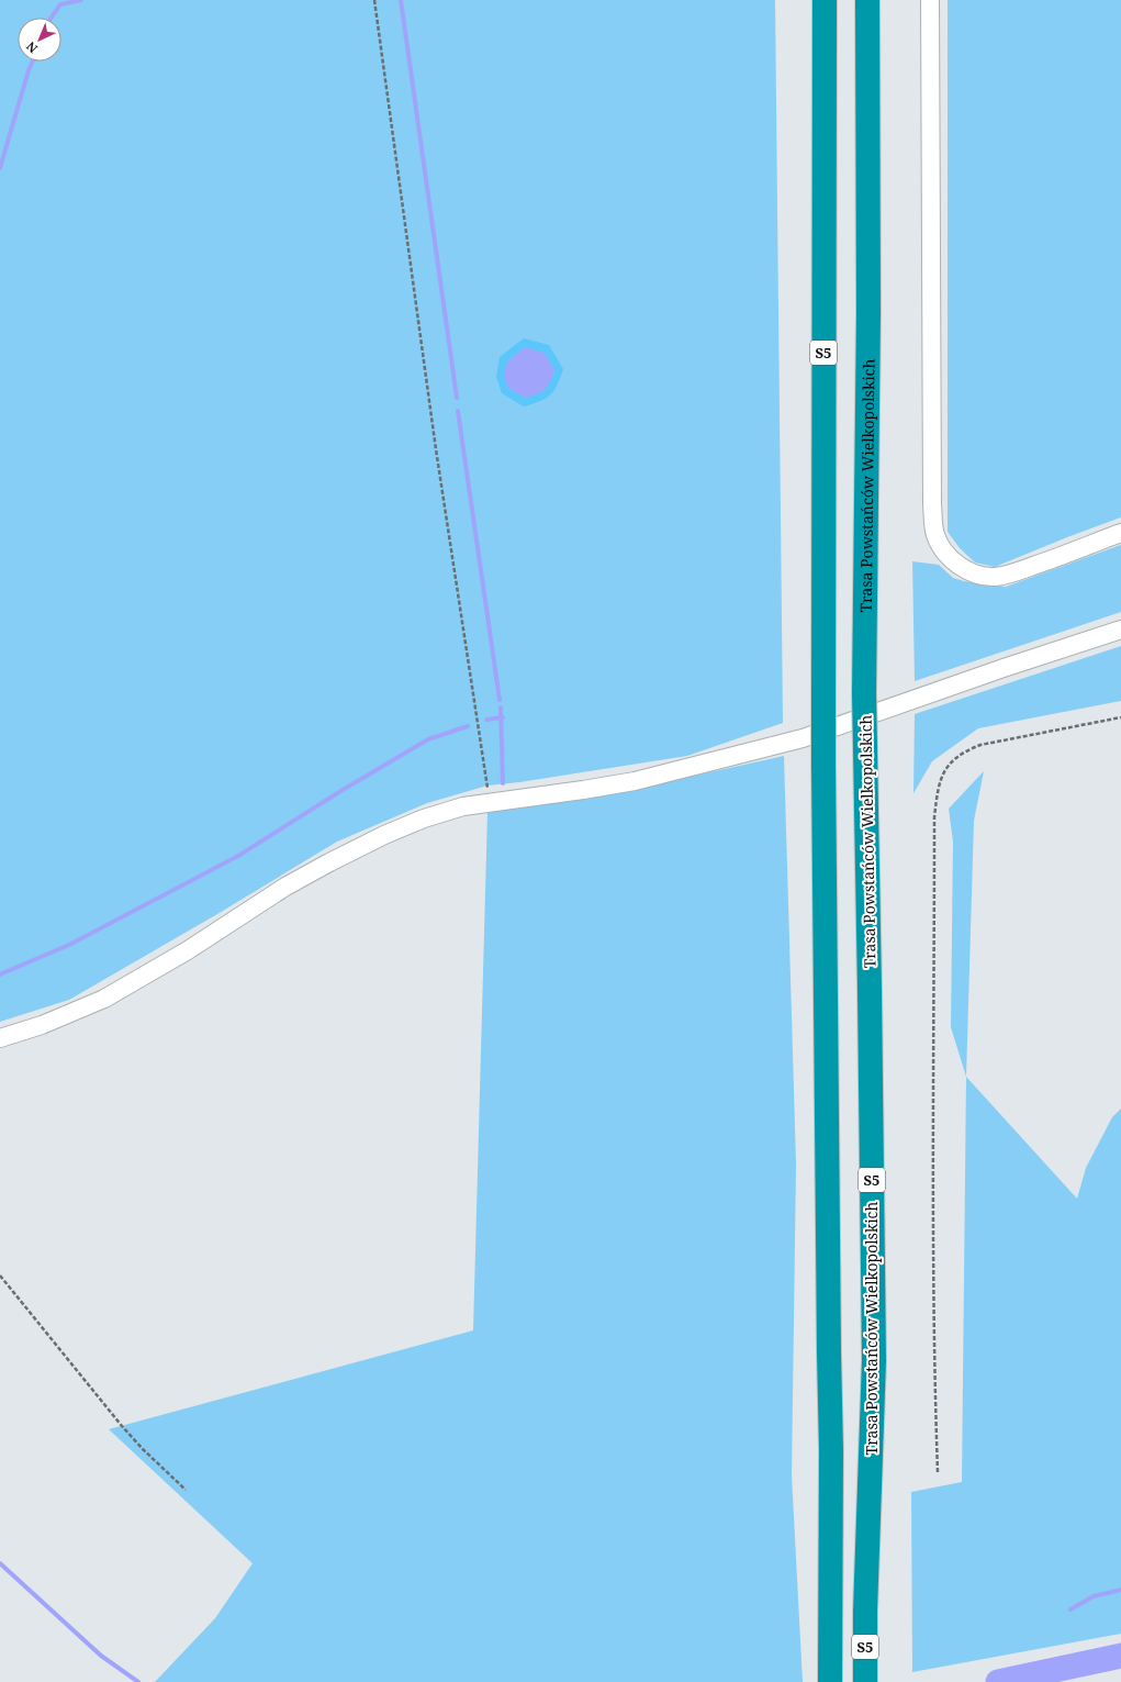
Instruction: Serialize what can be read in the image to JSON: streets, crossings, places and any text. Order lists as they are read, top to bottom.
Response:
{
  "streets": {
    "highway": ["S5", "Trasa Powstańców Wielkopolskich"]
  },
  "north": "bottom left"
}
